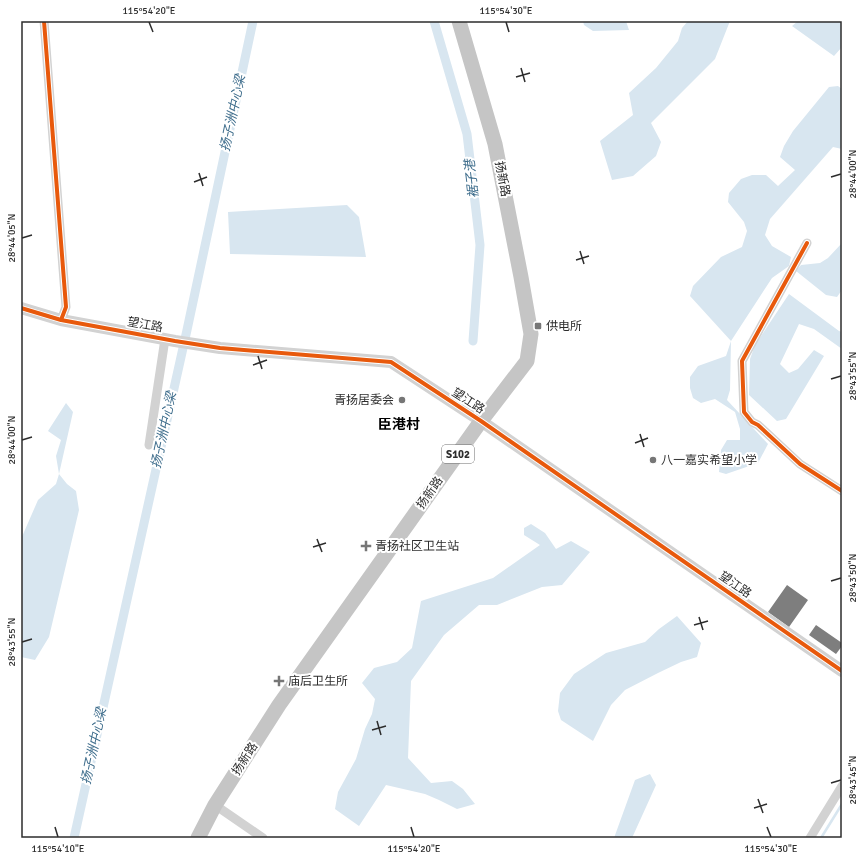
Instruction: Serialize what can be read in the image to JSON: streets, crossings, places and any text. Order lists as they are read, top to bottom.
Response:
{
  "streets": {
    "main road": ["扬新路", "S102"],
    "street": ["望江路"]
  },
  "crossings": [
    ["扬新路", "望江路"]
  ],
  "districts": ["臣港村"],
  "water": ["扬子洲中心梁", "裾子港"],
  "places": {
    "transit": ["供电所"],
    "other": ["青扬居委会", "八一嘉实希望小学"],
    "health": ["青扬社区卫生站", "庙后卫生所"]
  },
  "coordinates": [
    "115°54'20\"E",
    "115°54'30\"E",
    "28°44'00\"N",
    "28°44'05\"N",
    "28°43'55\"N",
    "28°43'50\"N",
    "28°43'45\"N",
    "115°54'10\"E"
  ]
}
